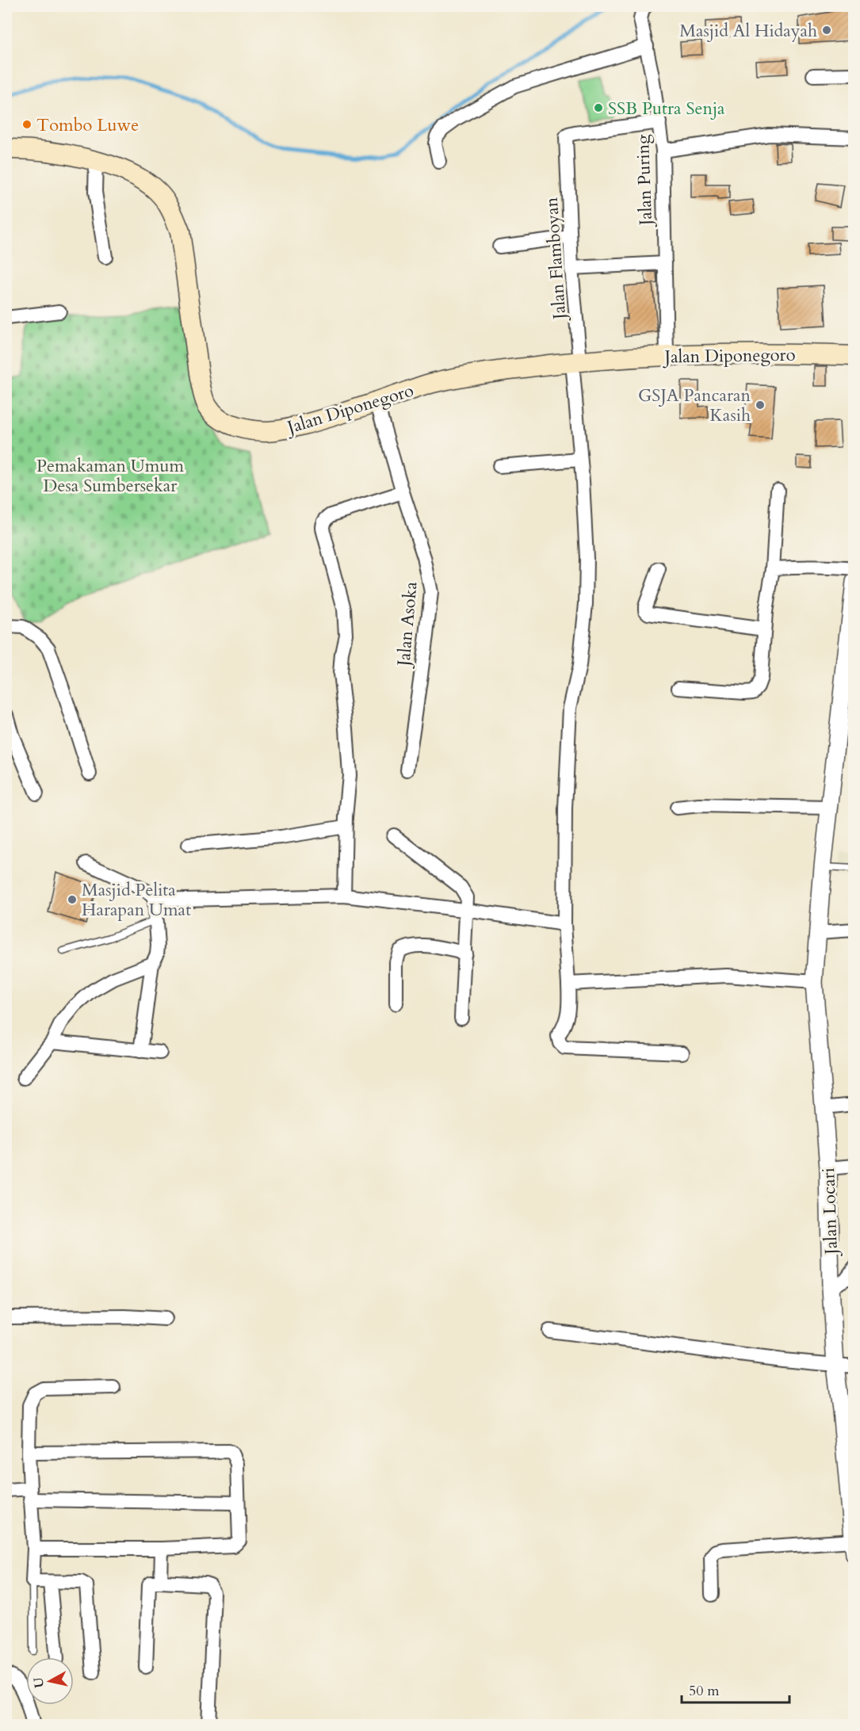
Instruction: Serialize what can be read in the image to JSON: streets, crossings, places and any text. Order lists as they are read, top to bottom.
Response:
{
  "streets": {
    "main road": ["Jalan Diponegoro"],
    "street": [
      "Jalan Puring",
      "Jalan Flamboyan",
      "Jalan Asoka",
      "Jalan Locari"
    ]
  },
  "crossings": [
    ["Jalan Puring", "Jalan Flamboyan"],
    ["Jalan Puring", "Jalan Diponegoro"],
    ["Jalan Flamboyan", "Jalan Diponegoro"],
    ["Jalan Diponegoro", "Jalan Asoka"]
  ],
  "parks": ["Pemakaman Umum Desa Sumbersekar"],
  "places": [
    "Masjid Al Hidayah",
    "SSB Putra Senja",
    "Tombo Luwe",
    "GSJA Pancaran Kasih",
    "Masjid Pelita Harapan Umat"
  ],
  "scale_bar": "50 m",
  "north": "left"
}
